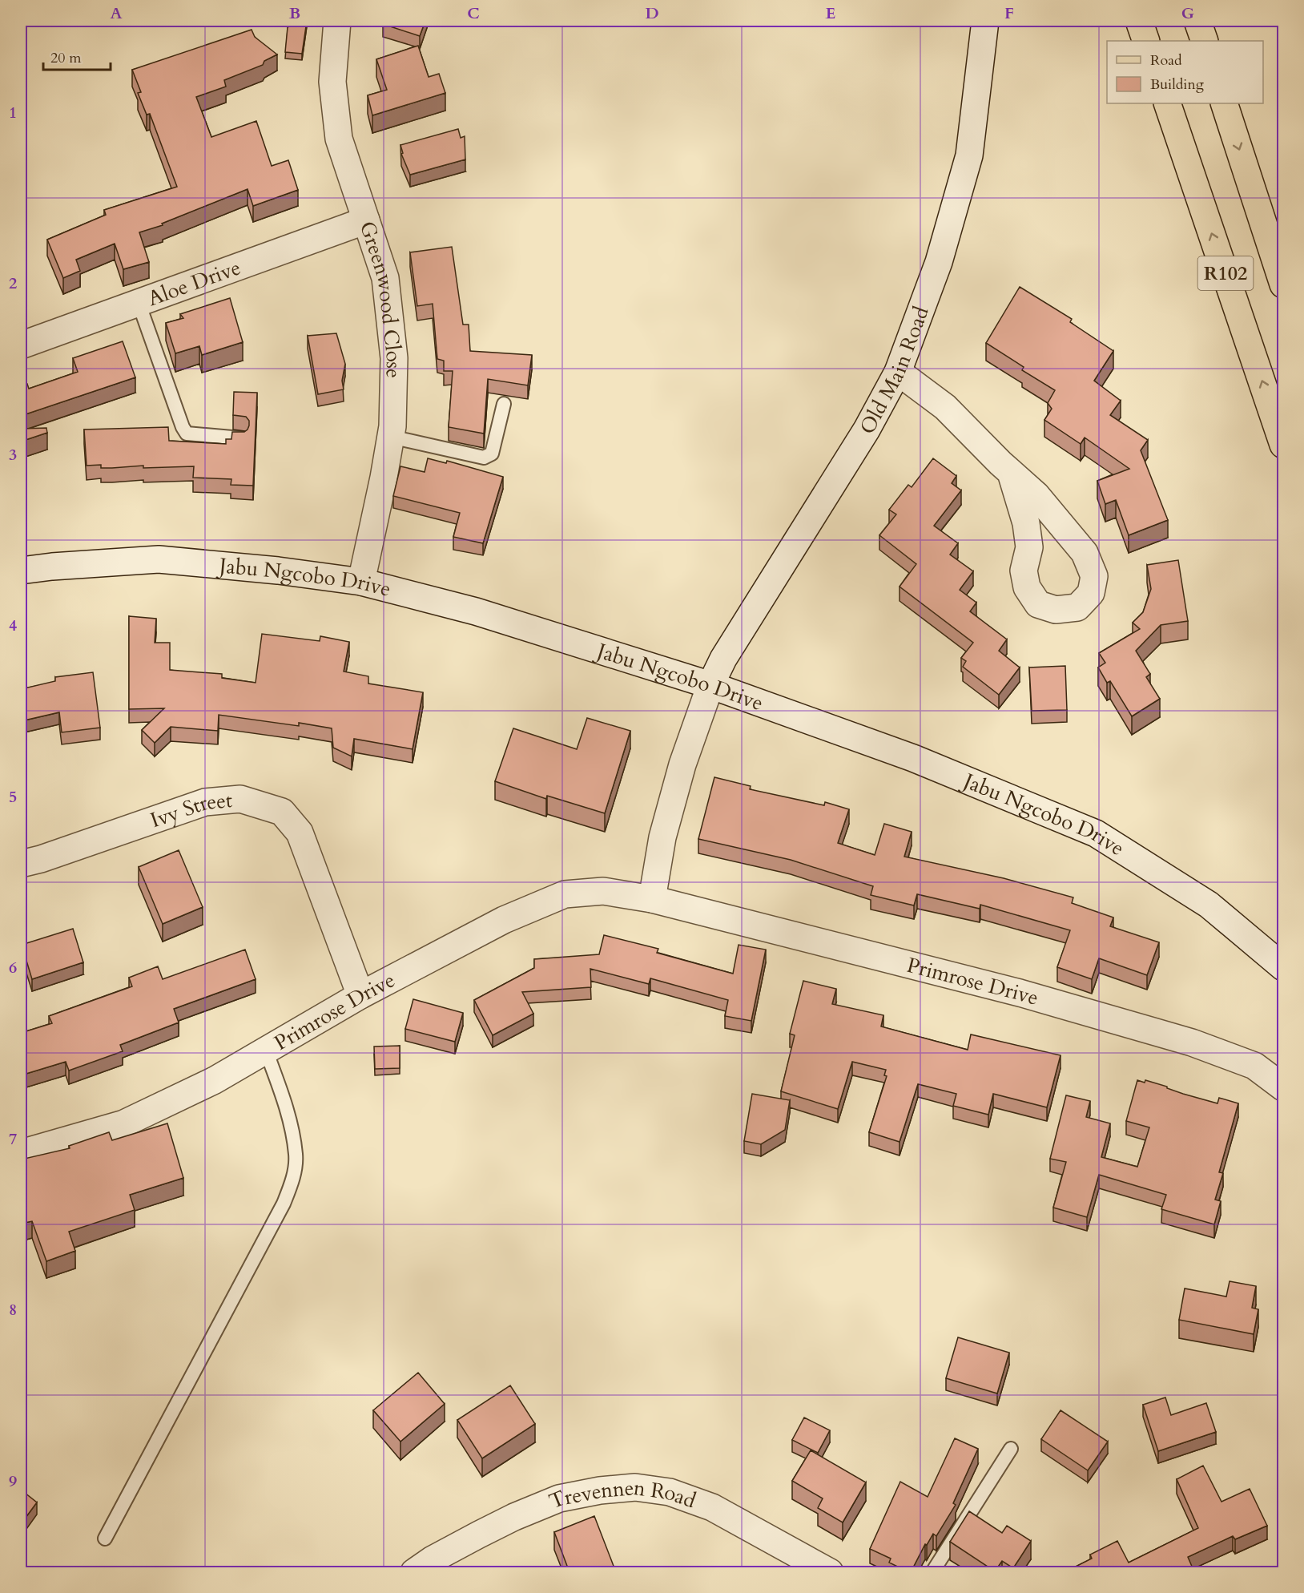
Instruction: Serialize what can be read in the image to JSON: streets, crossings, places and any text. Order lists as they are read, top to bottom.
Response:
{
  "streets": {
    "main road": ["R102"],
    "street": [
      "Aloe Drive",
      "Greenwood Close",
      "Old Main Road",
      "Jabu Ngcobo Drive",
      "Ivy Street",
      "Primrose Drive",
      "Trevennen Road"
    ]
  },
  "crossings": [
    ["Aloe Drive", "Greenwood Close"],
    ["Greenwood Close", "Jabu Ngcobo Drive"],
    ["Old Main Road", "Jabu Ngcobo Drive"],
    ["Ivy Street", "Primrose Drive"]
  ],
  "legend": ["Road", "Building"],
  "scale_bar": "20 m",
  "grid": {
    "columns": [
      "A",
      "B",
      "C",
      "D",
      "E",
      "F",
      "G"
    ],
    "rows": [
      "1",
      "2",
      "3",
      "4",
      "5",
      "6",
      "7",
      "8",
      "9"
    ]
  }
}
